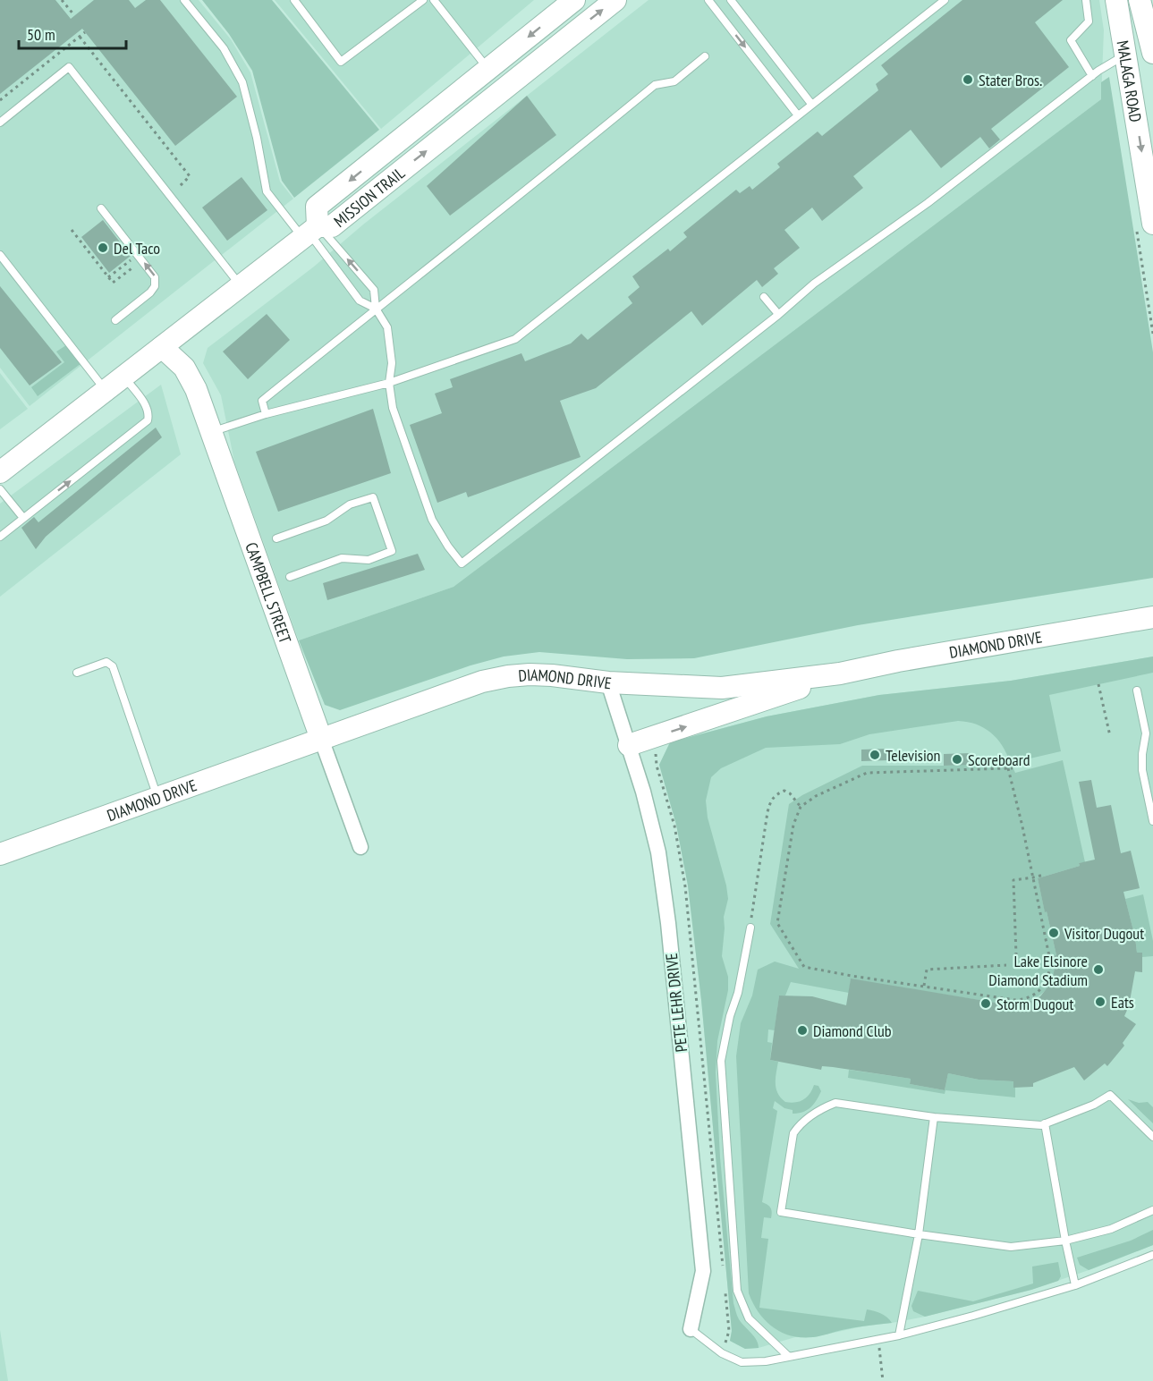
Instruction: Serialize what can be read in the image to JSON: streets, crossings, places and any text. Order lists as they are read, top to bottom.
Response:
{
  "streets": {
    "street": [
      "MALAGA ROAD",
      "MISSION TRAIL",
      "CAMPBELL STREET",
      "DIAMOND DRIVE",
      "PETE LEHR DRIVE"
    ]
  },
  "crossings": [
    ["CAMPBELL STREET", "DIAMOND DRIVE"],
    ["DIAMOND DRIVE", "PETE LEHR DRIVE"]
  ],
  "one_way": ["MALAGA ROAD"],
  "places": [
    "Stater Bros.",
    "Del Taco",
    "Television",
    "Scoreboard",
    "Visitor Dugout",
    "Lake Elsinore Diamond Stadium",
    "Eats",
    "Storm Dugout",
    "Diamond Club"
  ],
  "scale_bar": "50 m"
}
